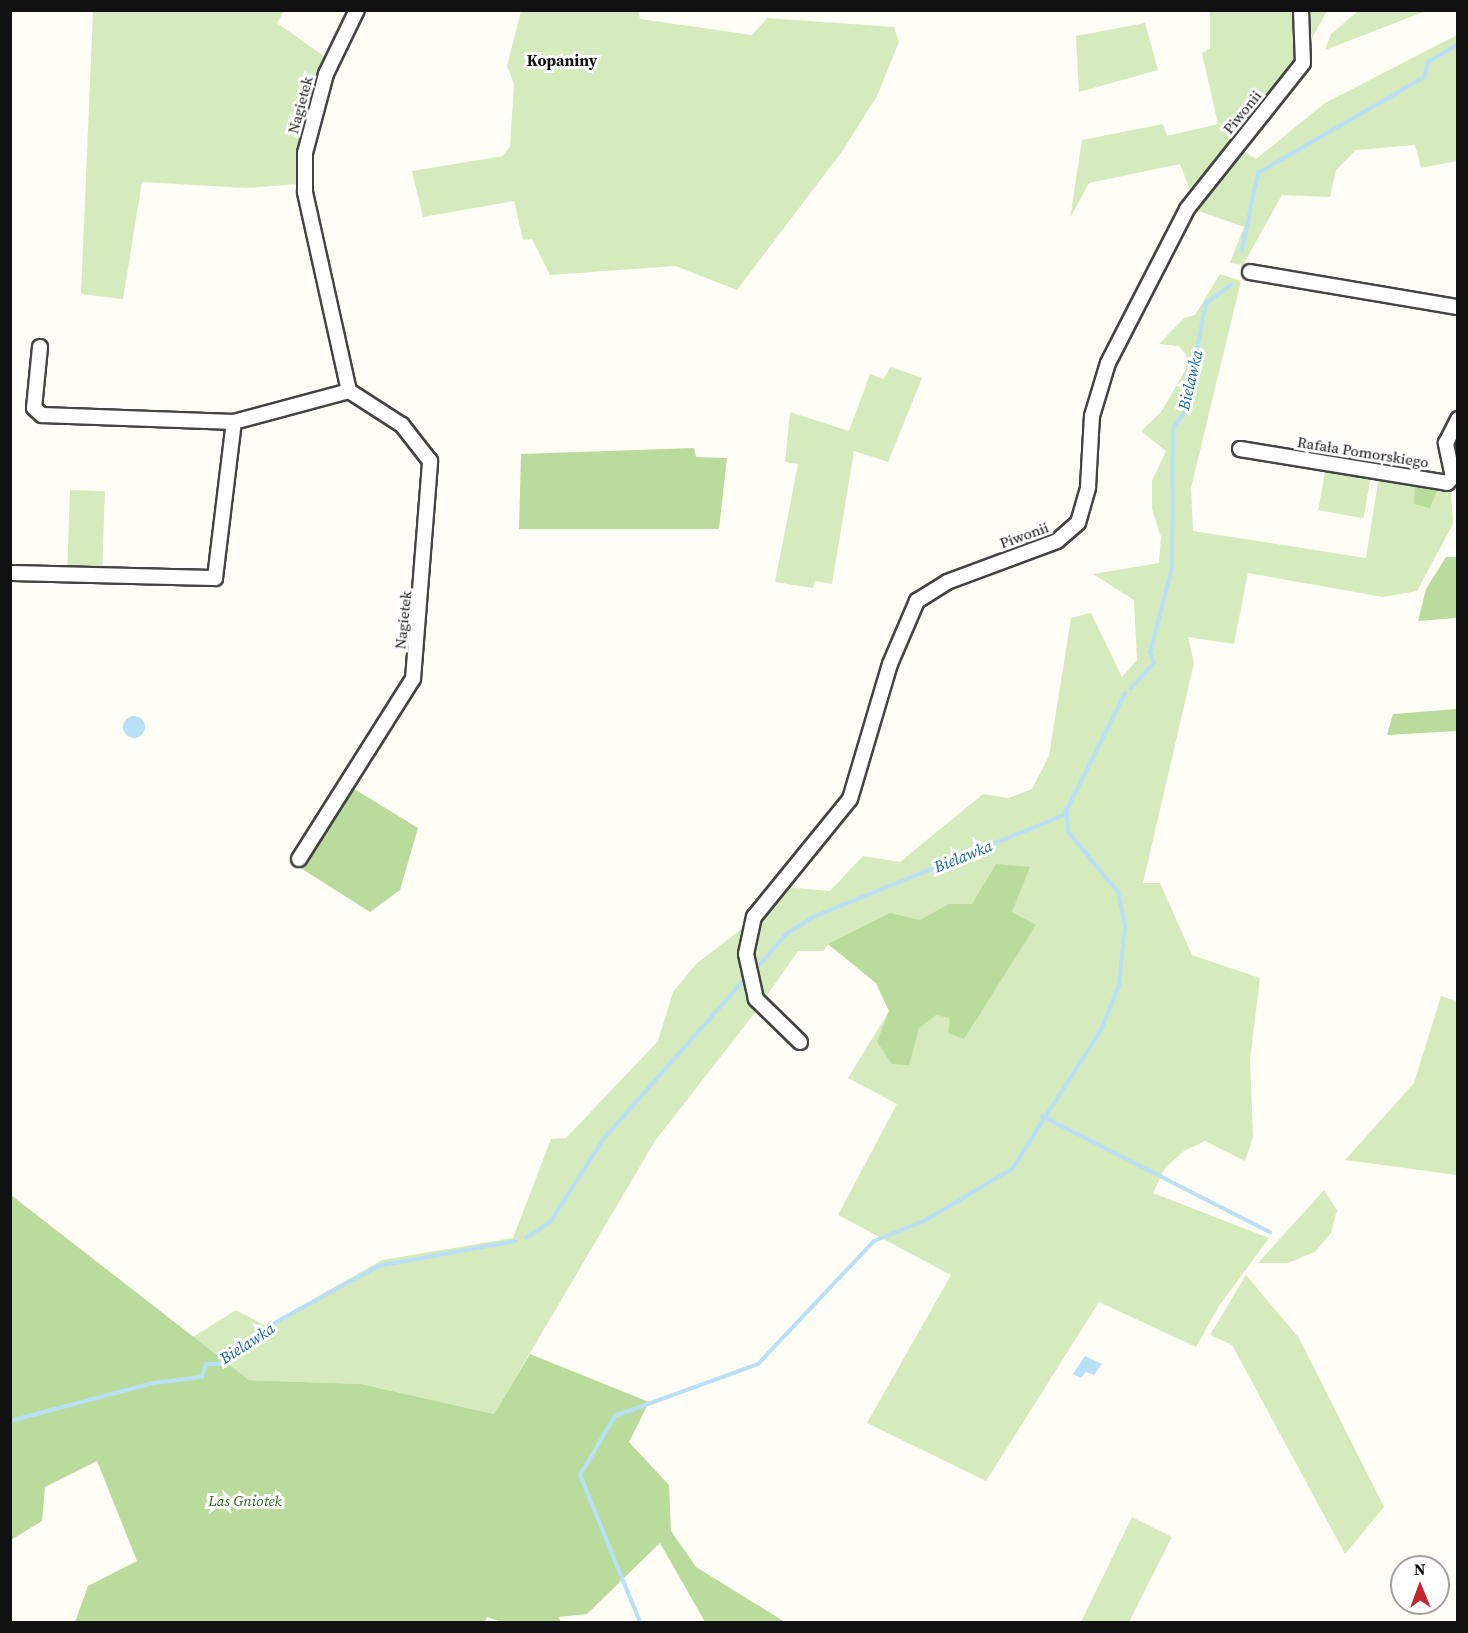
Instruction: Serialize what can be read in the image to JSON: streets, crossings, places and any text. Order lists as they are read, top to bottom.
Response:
{
  "streets": {
    "street": ["Nagietek", "Piwonii", "Rafała Pomorskiego"]
  },
  "districts": ["Kopaniny"],
  "water": ["Bielawka"],
  "parks": ["Las Gniotek"],
  "north": "top"
}
